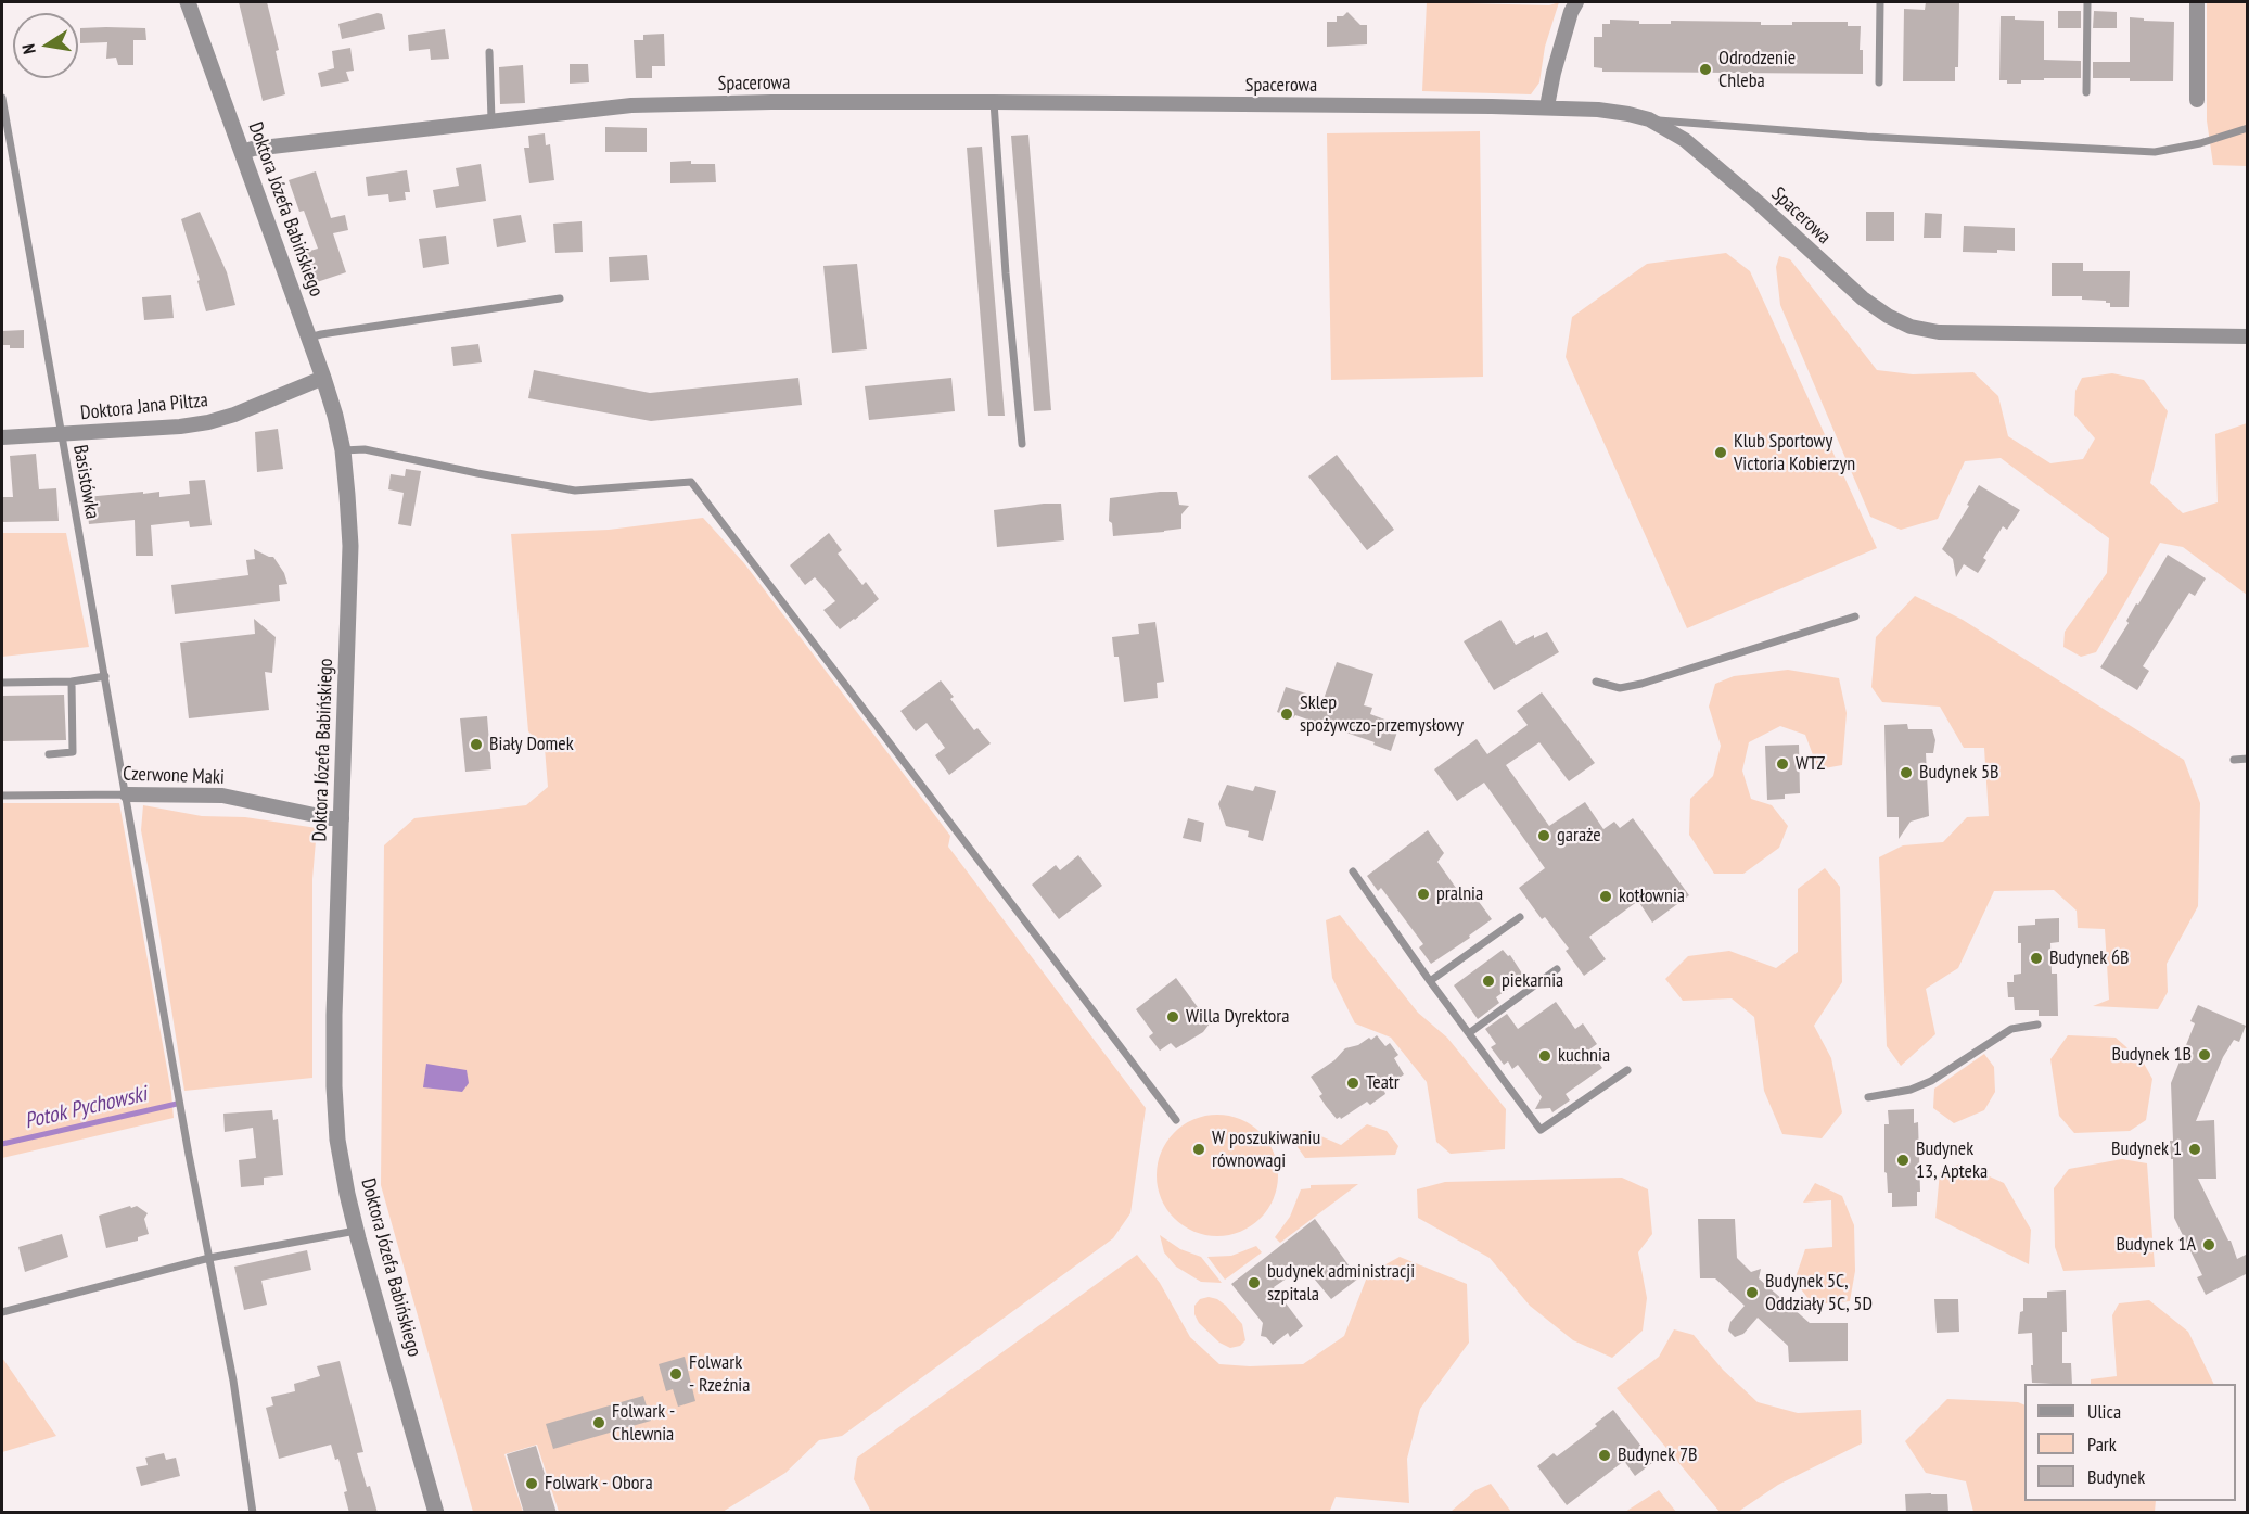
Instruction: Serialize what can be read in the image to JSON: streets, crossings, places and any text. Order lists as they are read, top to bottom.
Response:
{
  "streets": {
    "street": [
      "Spacerowa",
      "Doktora Józefa Babińskiego",
      "Doktora Jana Piltza",
      "Czerwone Maki"
    ],
    "lane": ["Basistówka"]
  },
  "crossings": [
    ["Spacerowa", "Doktora Józefa Babińskiego"],
    ["Doktora Józefa Babińskiego", "Doktora Jana Piltza"],
    ["Doktora Józefa Babińskiego", "Czerwone Maki"],
    ["Doktora Jana Piltza", "Basistówka"],
    ["Basistówka", "Czerwone Maki"]
  ],
  "water": ["Potok Pychowski"],
  "places": [
    "Odrodzenie Chleba",
    "Klub Sportowy Victoria Kobierzyn",
    "Sklep spożywczo-przemysłowy",
    "Biały Domek",
    "WTZ",
    "Budynek 5B",
    "garaże",
    "pralnia",
    "kotłownia",
    "Budynek 6B",
    "piekarnia",
    "Willa Dyrektora",
    "Budynek 1B",
    "kuchnia",
    "Teatr",
    "W poszukiwaniu równowagi",
    "Budynek 1",
    "Budynek 13, Apteka",
    "Budynek 1A",
    "budynek administracji szpitala",
    "Budynek 5C, Oddziały 5C, 5D",
    "Folwark - Rzeźnia",
    "Folwark - Chlewnia",
    "Budynek 7B",
    "Folwark - Obora"
  ],
  "legend": ["Ulica", "Park", "Budynek"],
  "north": "left"
}
